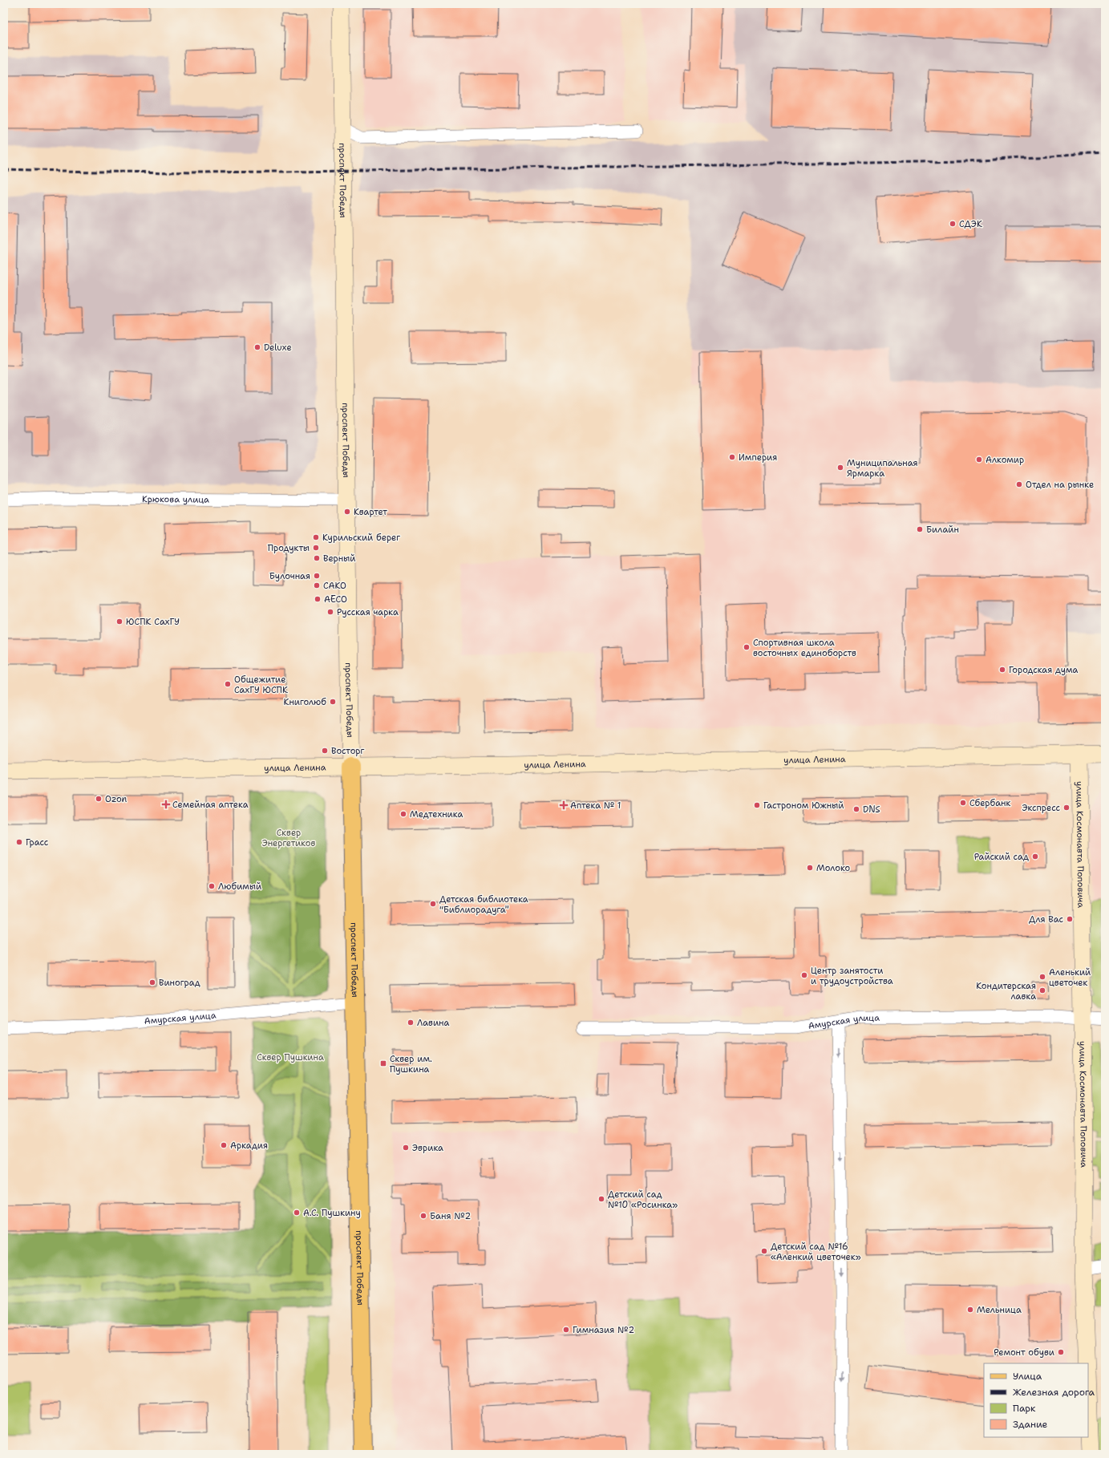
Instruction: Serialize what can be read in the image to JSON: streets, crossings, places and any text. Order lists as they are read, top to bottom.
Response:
{
  "streets": {
    "main road": ["проспект Победы", "улица Ленина", "улица Космонавта Поповича"],
    "street": ["Крюкова улица", "Амурская улица"]
  },
  "crossings": [
    ["проспект Победы", "Крюкова улица"],
    ["проспект Победы", "улица Ленина"],
    ["проспект Победы", "Амурская улица"],
    ["улица Ленина", "улица Космонавта Поповича"],
    ["улица Космонавта Поповича", "Амурская улица"]
  ],
  "parks": ["Сквер Энергетиков", "Сквер Пушкина"],
  "places": {
    "other": [
      "СДЭК",
      "Deluxe",
      "Империя",
      "Алкомир",
      "Муниципальная Ярмарка",
      "Отдел на рынке",
      "Квартет",
      "Билайн",
      "Курильский берег",
      "Продукты",
      "Верный",
      "Булочная",
      "САКО",
      "AECO",
      "Русская чарка",
      "ЮСПК СахГУ",
      "Спортивная школа восточных единоборств",
      "Городская дума",
      "Общежитие СахГУ ЮСПК",
      "Книголюб",
      "Восторг",
      "Ozon",
      "Сбербанк",
      "Гастроном Южный",
      "Экспресс",
      "DNS",
      "Медтехника",
      "Грасс",
      "Райский сад",
      "Молоко",
      "Любимый",
      "Детская библиотека \"Библиорадуга\"",
      "Для Вас",
      "Центр занятости и трудоустройства",
      "Аленький цветочек",
      "Виноград",
      "Кондитерская лавка",
      "Лавина",
      "Аркадия",
      "Эврика",
      "Детский сад №10 «Росинка»",
      "А.С. Пушкину",
      "Баня №2",
      "Детский сад №16 «Аленкий цветочек»",
      "Мельница",
      "Гимназия №2",
      "Ремонт обуви"
    ],
    "health": ["Семейная аптека", "Аптека № 1"],
    "transit": ["Сквер им. Пушкина"]
  },
  "legend": [
    "Улица",
    "Железная дорога",
    "Парк",
    "Здание"
  ]
}
